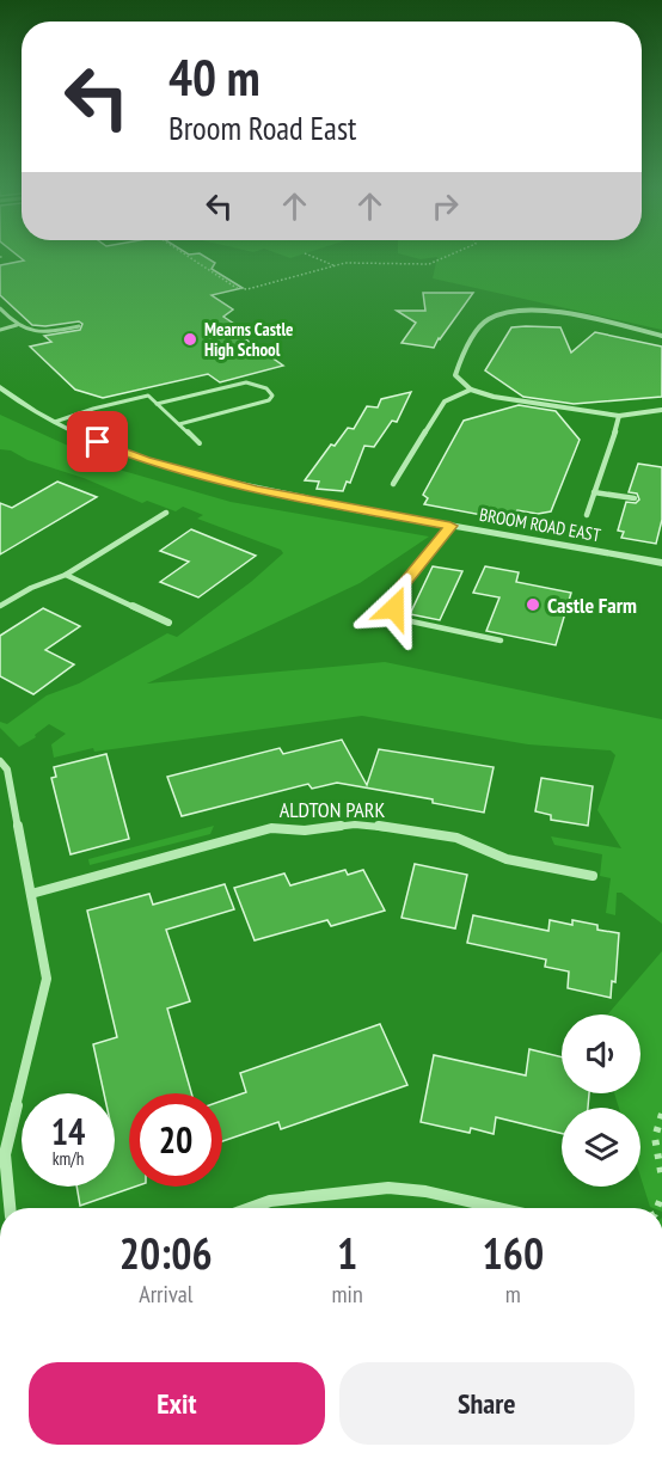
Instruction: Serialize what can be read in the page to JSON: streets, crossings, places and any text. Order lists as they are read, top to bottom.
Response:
{
  "streets": {
    "street": ["BROOM ROAD EAST", "ALDTON PARK"]
  },
  "places": ["Mearns Castle High School", "Castle Farm"],
  "page": {
    "turn": ["40 m", "Broom Road East"],
    "speed": "14 km/h",
    "limit": "20",
    "eta": [
      "20:06",
      "Arrival",
      "1",
      "min",
      "160",
      "m"
    ],
    "buttons": ["Exit", "Share"]
  }
}
